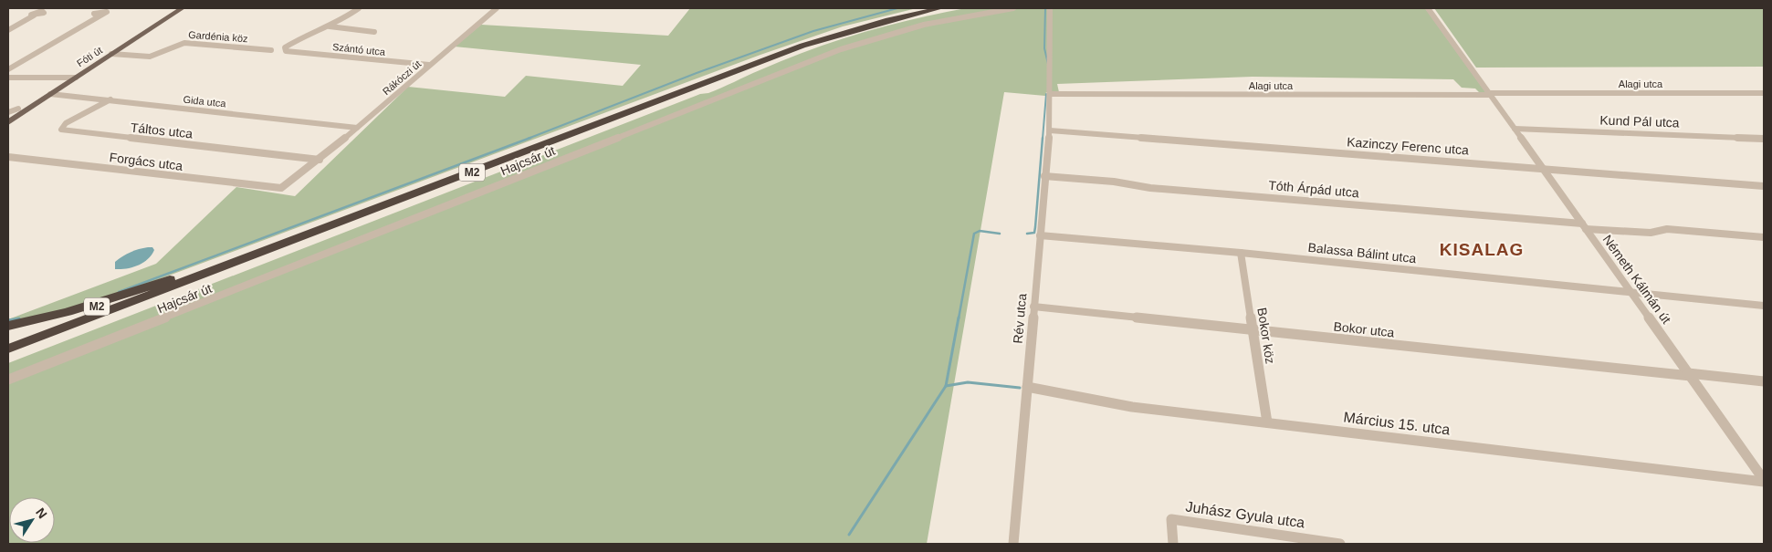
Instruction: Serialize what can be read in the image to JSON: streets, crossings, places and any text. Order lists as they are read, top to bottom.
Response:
{
  "streets": {
    "highway": ["M2"],
    "main road": ["Fóti út"],
    "street": [
      "Gardénia köz",
      "Szántó utca",
      "Rákóczi út",
      "Alagi utca",
      "Gida utca",
      "Kund Pál utca",
      "Táltos utca",
      "Kazinczy Ferenc utca",
      "Hajcsár út",
      "Forgács utca",
      "Tóth Árpád utca",
      "Balassa Bálint utca",
      "Németh Kálmán út",
      "Rév utca",
      "Bokor utca",
      "Bokor köz",
      "Március 15. utca",
      "Juhász Gyula utca"
    ]
  },
  "crossings": [
    ["Gardénia köz", "Fóti út"],
    ["Szántó utca", "Rákóczi út"],
    ["Fóti út", "Gida utca"],
    ["Rákóczi út", "Gida utca"],
    ["Rákóczi út", "Táltos utca"],
    ["Rákóczi út", "Forgács utca"],
    ["Alagi utca", "Németh Kálmán út"],
    ["Alagi utca", "Rév utca"],
    ["Gida utca", "Táltos utca"],
    ["Kund Pál utca", "Németh Kálmán út"],
    ["Kazinczy Ferenc utca", "Németh Kálmán út"],
    ["Kazinczy Ferenc utca", "Rév utca"],
    ["Tóth Árpád utca", "Németh Kálmán út"],
    ["Tóth Árpád utca", "Rév utca"],
    ["Balassa Bálint utca", "Németh Kálmán út"],
    ["Balassa Bálint utca", "Rév utca"],
    ["Balassa Bálint utca", "Bokor köz"],
    ["Németh Kálmán út", "Bokor utca"],
    ["Németh Kálmán út", "Március 15. utca"],
    ["Rév utca", "Bokor utca"],
    ["Rév utca", "Március 15. utca"],
    ["Bokor utca", "Bokor köz"],
    ["Bokor köz", "Március 15. utca"]
  ],
  "districts": ["KISALAG"],
  "north": "top right"
}
